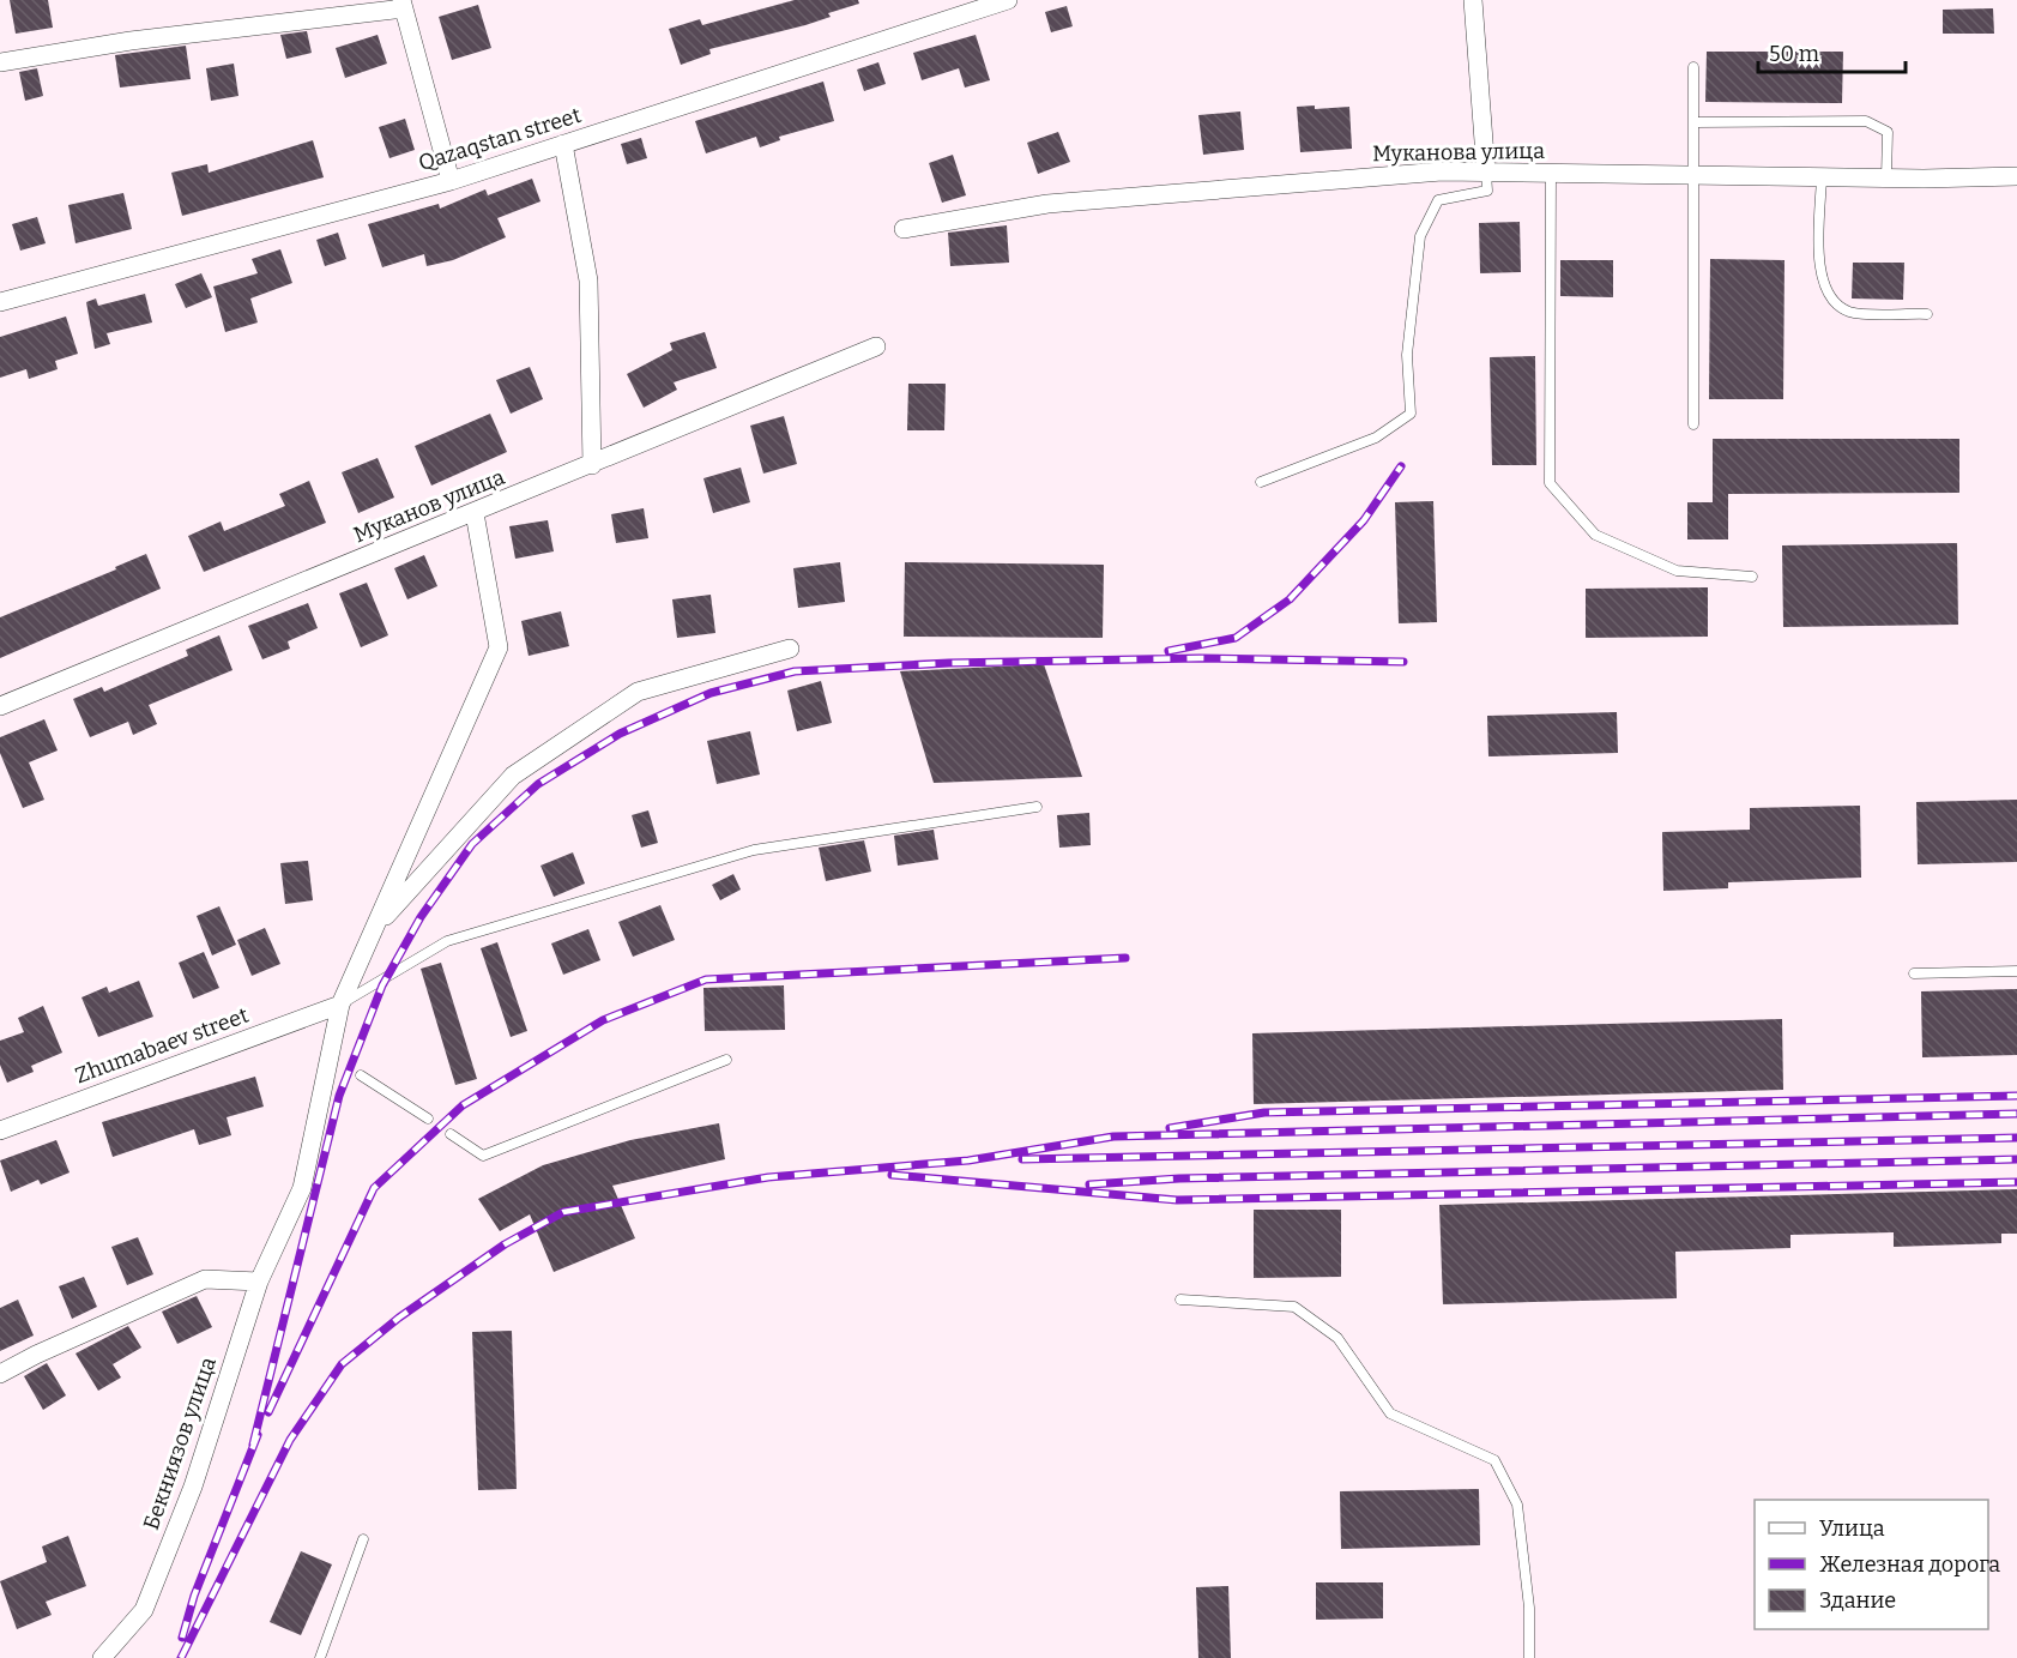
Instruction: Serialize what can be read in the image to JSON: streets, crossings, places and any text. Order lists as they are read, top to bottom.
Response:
{
  "streets": {
    "street": [
      "Qazaqstan street",
      "Муканова улица",
      "Муканов улица",
      "Zhumabaev street",
      "Бекниязов улица"
    ]
  },
  "crossings": [
    ["Муканов улица", "Бекниязов улица"],
    ["Zhumabaev street", "Бекниязов улица"]
  ],
  "legend": ["Улица", "Железная дорога", "Здание"],
  "scale_bar": "50 m"
}
